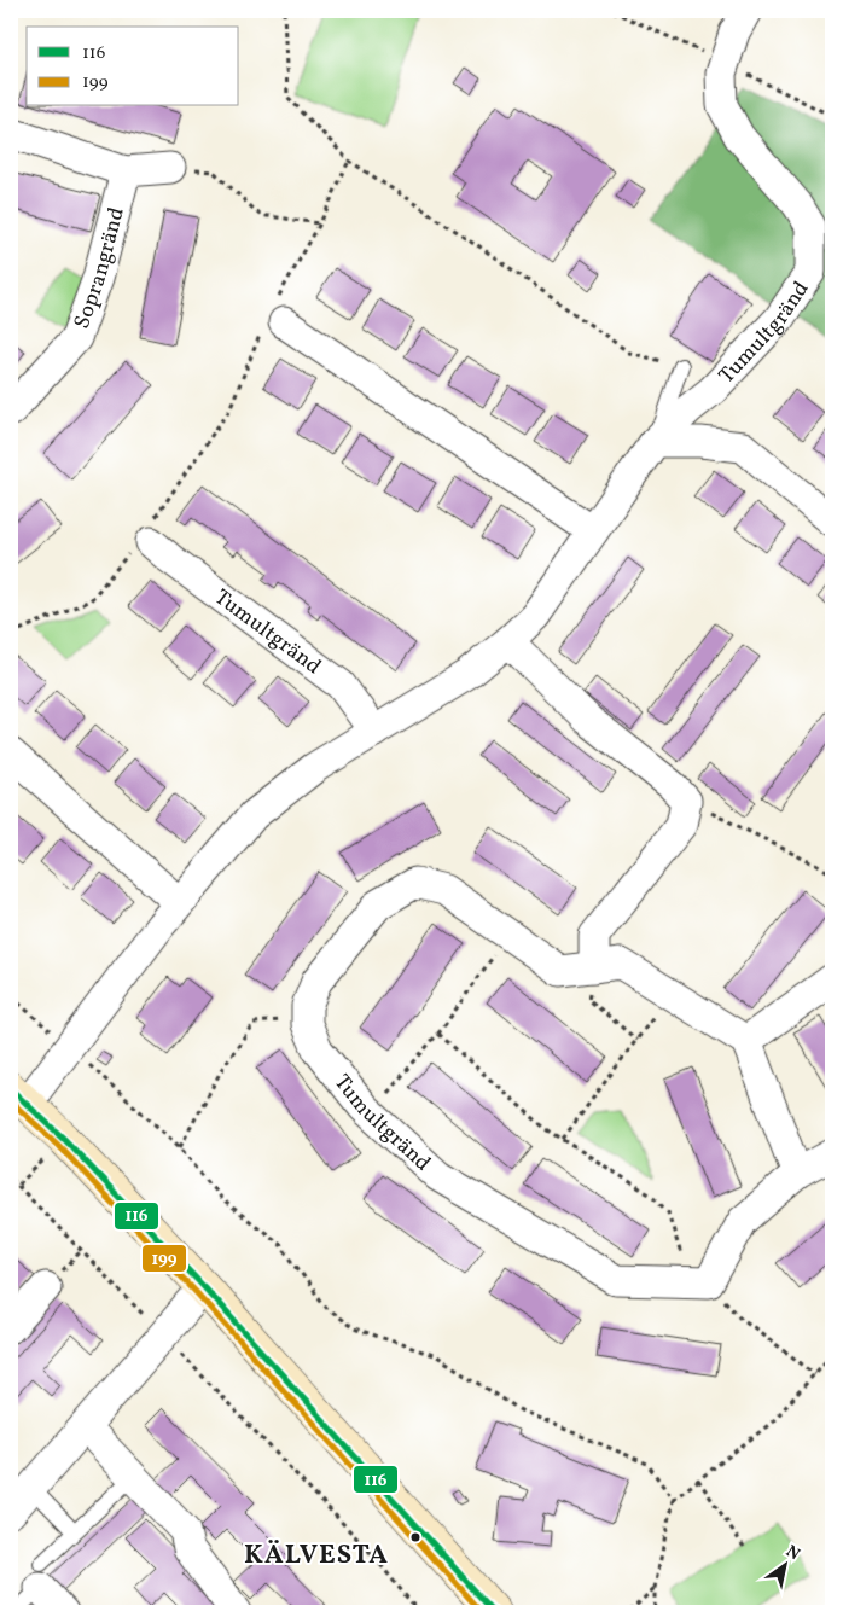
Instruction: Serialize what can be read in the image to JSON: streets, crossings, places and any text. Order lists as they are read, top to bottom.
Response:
{
  "streets": {
    "street": ["Soprangränd", "Tumultgränd"]
  },
  "districts": ["KÄLVESTA"],
  "lines": ["transit line 116", "transit line 199"],
  "legend": ["116", "199"],
  "north": "top right"
}
